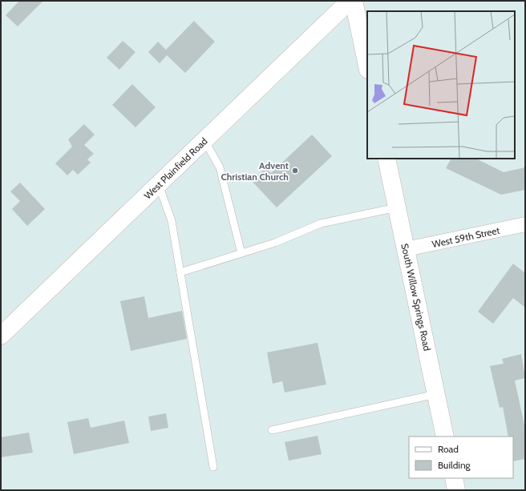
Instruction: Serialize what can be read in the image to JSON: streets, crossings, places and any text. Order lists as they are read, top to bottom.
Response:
{
  "streets": {
    "main road": ["West Plainfield Road", "South Willow Springs Road"],
    "street": ["West 59th Street"]
  },
  "crossings": [
    ["West 59th Street", "South Willow Springs Road"]
  ],
  "places": ["Advent Christian Church"],
  "legend": ["Road", "Building"]
}
